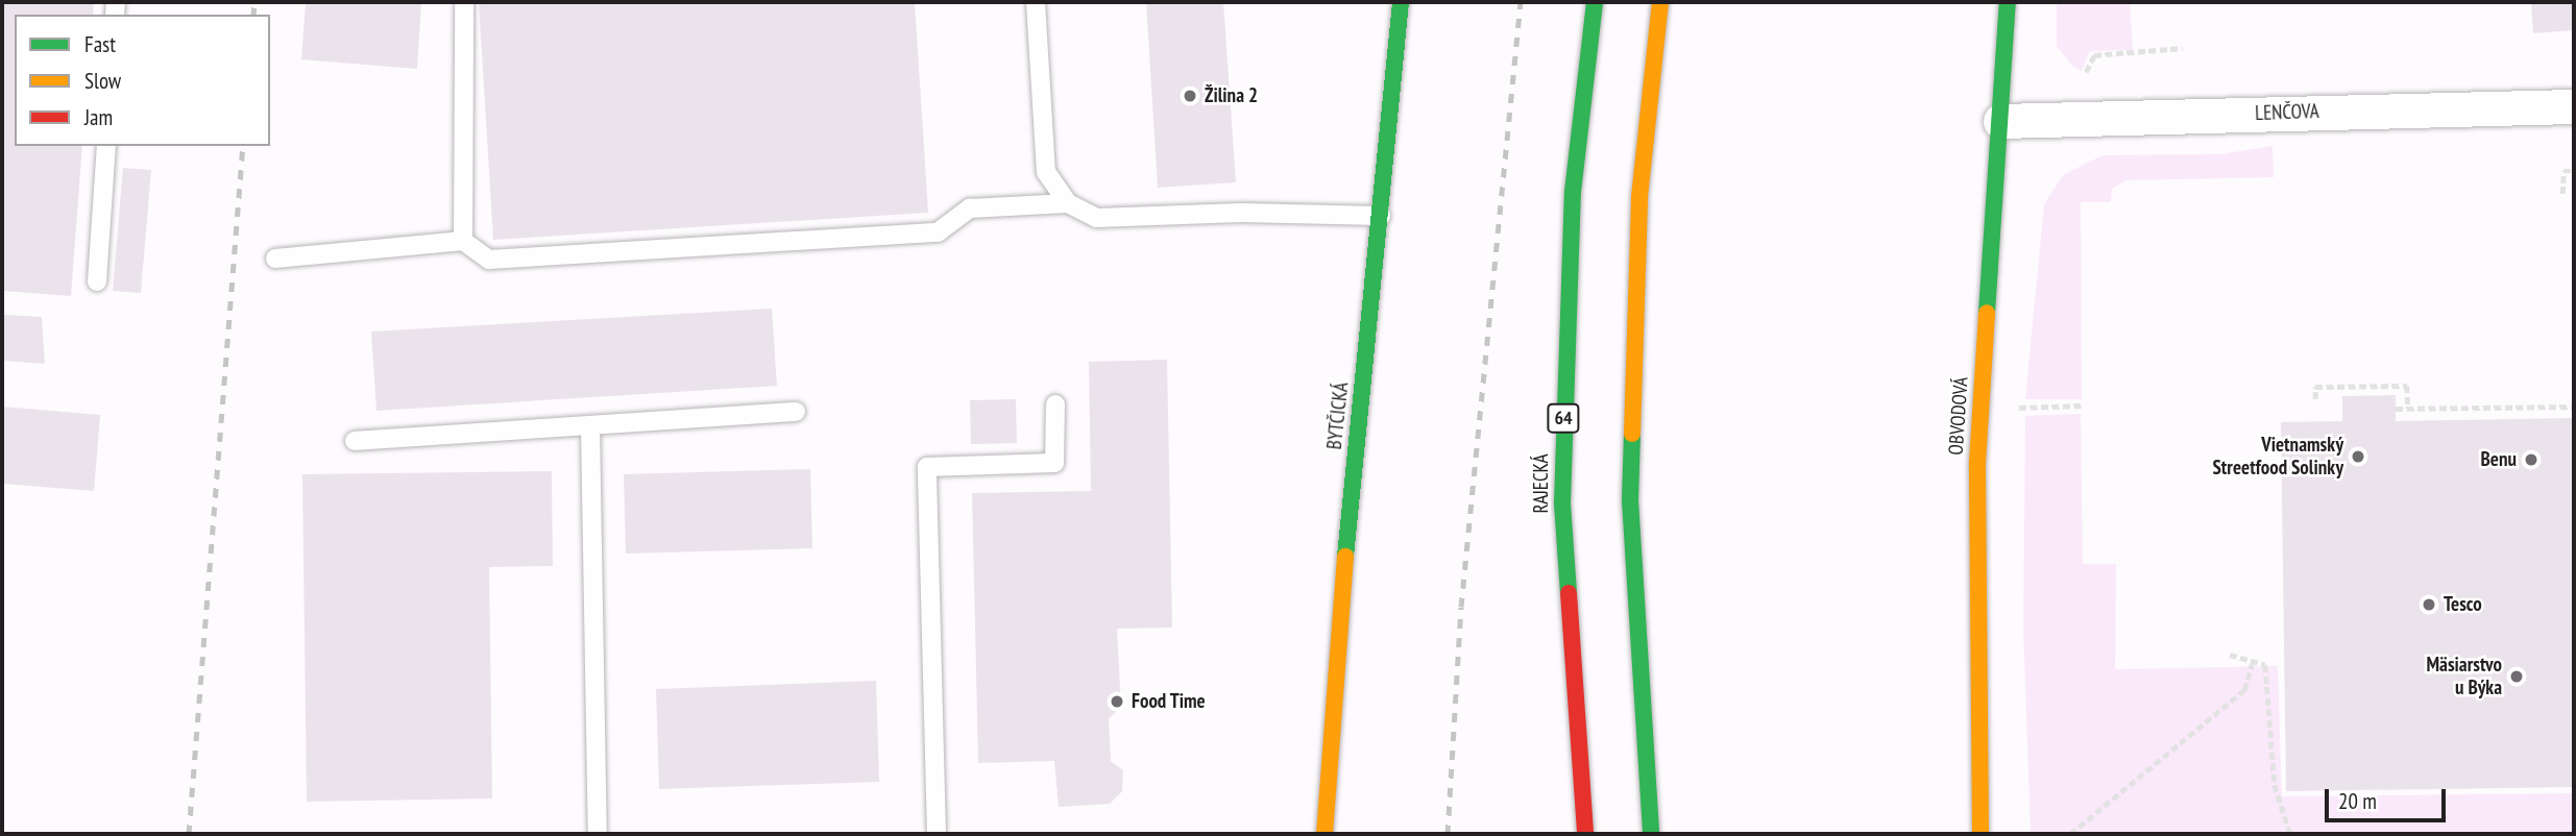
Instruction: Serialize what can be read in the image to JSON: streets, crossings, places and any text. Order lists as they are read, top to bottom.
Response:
{
  "streets": {
    "street": [
      "LENČOVA",
      "BYTČICKÁ",
      "OBVODOVÁ",
      "64",
      "RAJECKÁ"
    ]
  },
  "crossings": [
    ["LENČOVA", "OBVODOVÁ"]
  ],
  "places": [
    "Žilina 2",
    "Vietnamský Streetfood Solinky",
    "Benu",
    "Tesco",
    "Mäsiarstvo u Býka",
    "Food Time"
  ],
  "legend": ["Fast", "Slow", "Jam"],
  "scale_bar": "20 m"
}
